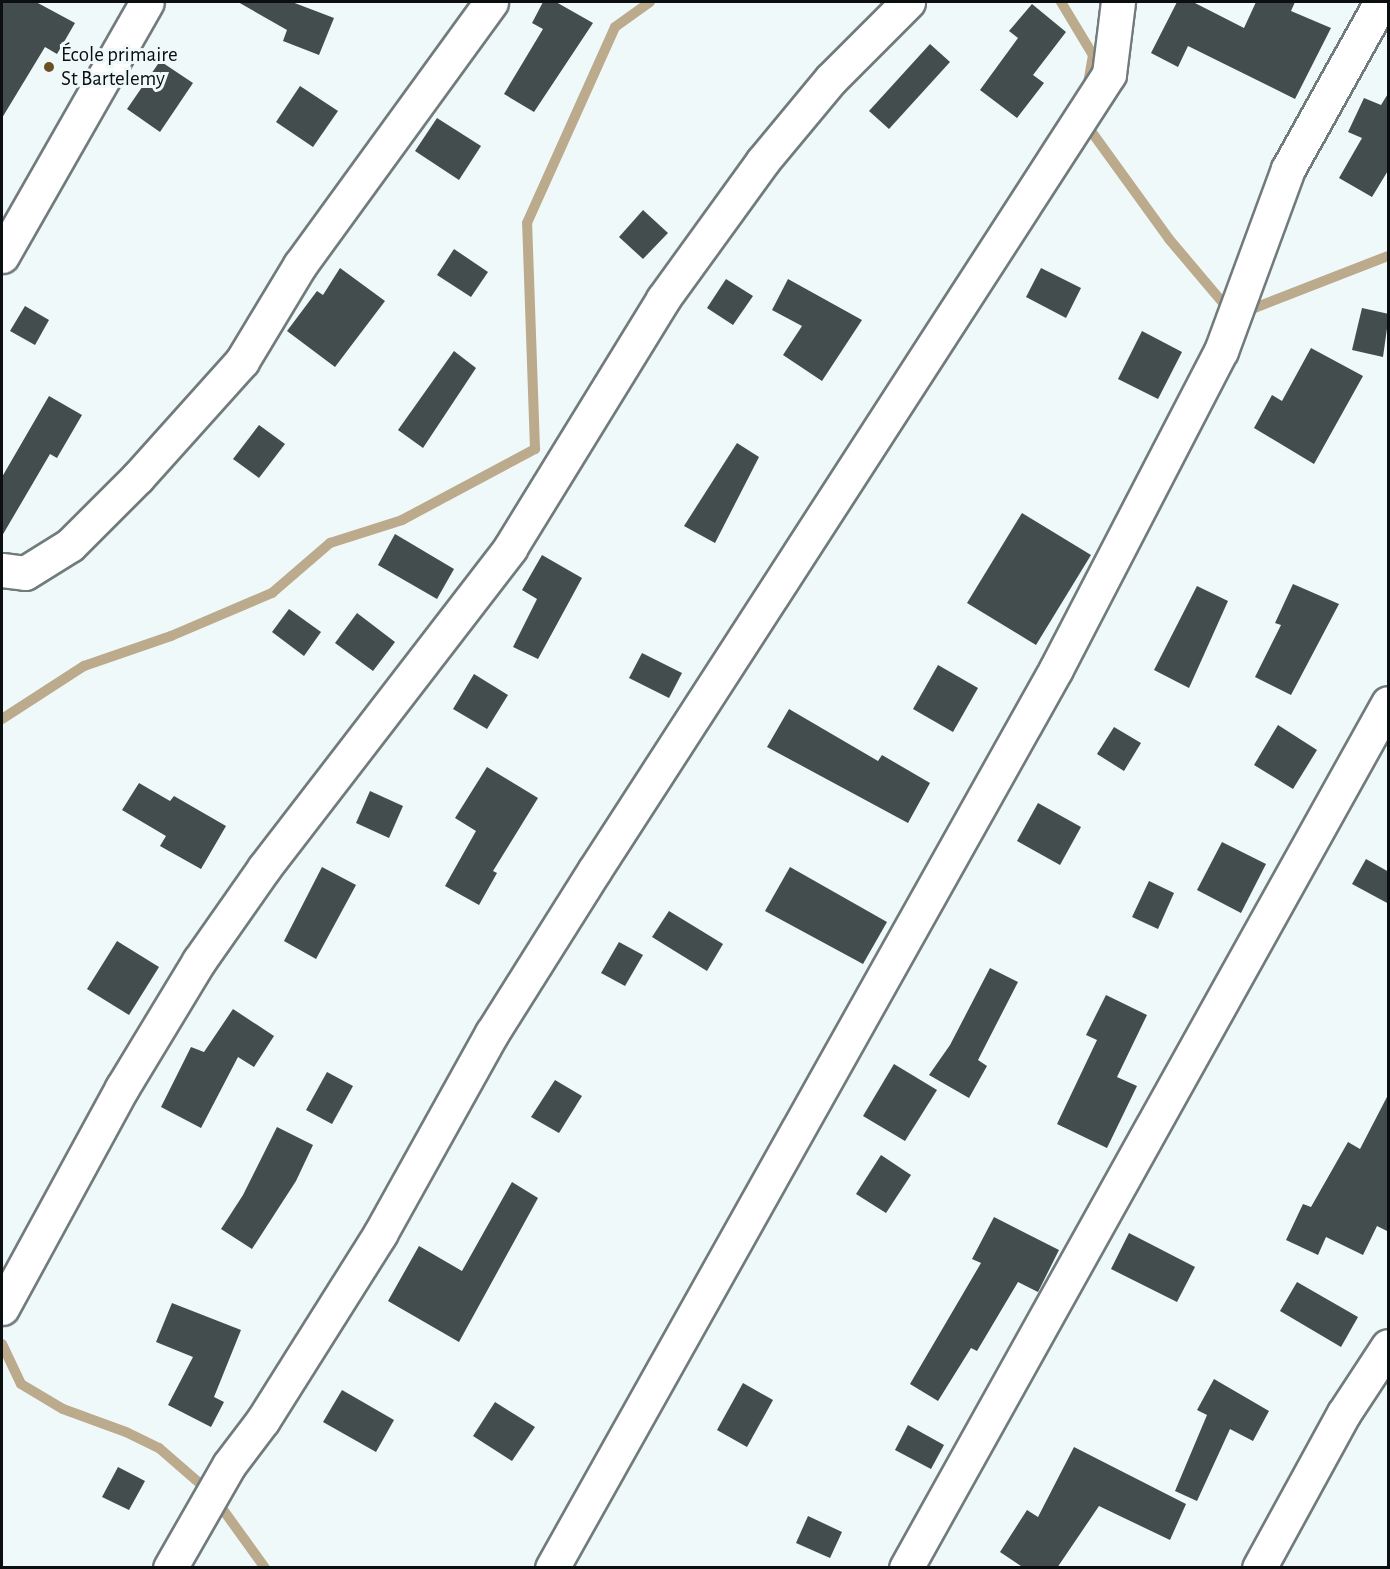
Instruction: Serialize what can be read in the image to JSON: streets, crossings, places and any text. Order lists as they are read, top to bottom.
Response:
{
  "places": ["École primaire St Bartelemy"]
}
